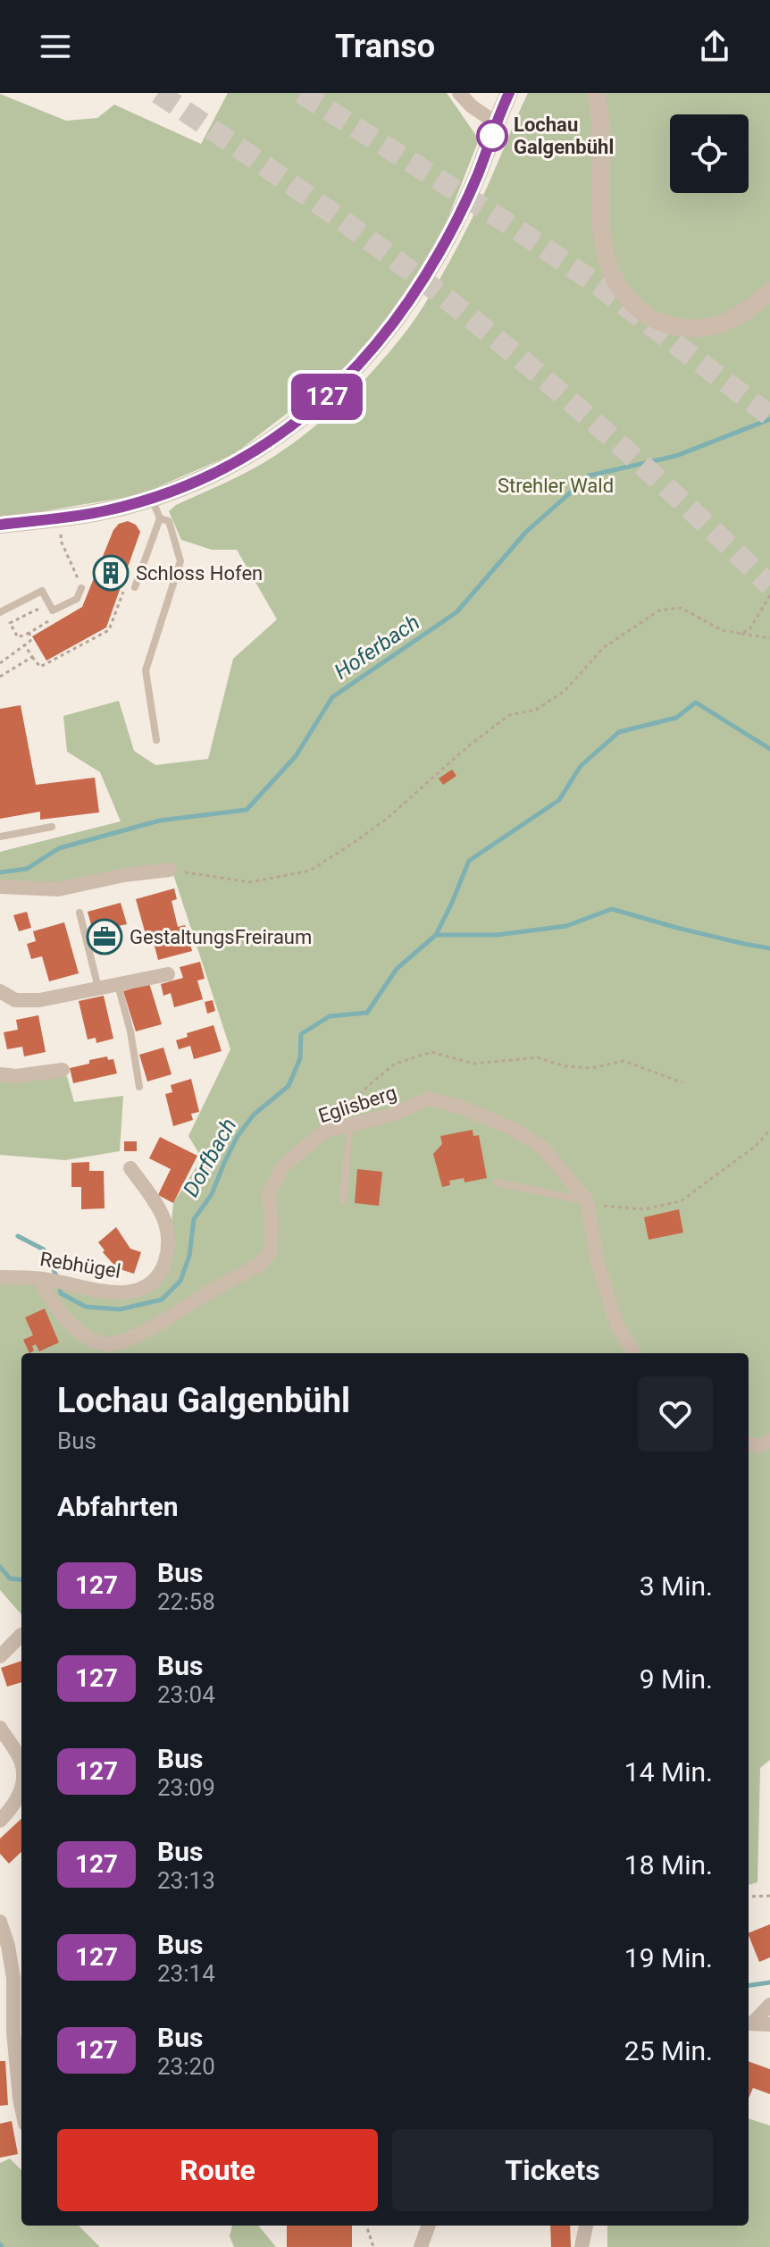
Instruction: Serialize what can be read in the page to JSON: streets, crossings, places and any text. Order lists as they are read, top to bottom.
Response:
{
  "streets": {
    "street": ["Eglisberg", "Rebhügel"]
  },
  "crossings": [
    ["Eglisberg", "Rebhügel"]
  ],
  "water": ["Hoferbach", "Dorfbach"],
  "parks": ["Strehler Wald"],
  "places": {
    "other": ["Lochau Galgenbühl"],
    "building": ["Schloss Hofen"],
    "office": ["GestaltungsFreiraum"]
  },
  "lines": ["bus line 127"],
  "page": {
    "header": "Transo",
    "on_map": "127",
    "heading": [
      ["Lochau Galgenbühl", "Bus"],
      "Abfahrten"
    ],
    "list": [
      {
        "mark": "127",
        "name": "Bus",
        "note": "22:58",
        "value": "3 Min."
      },
      {
        "mark": "127",
        "name": "Bus",
        "note": "23:04",
        "value": "9 Min."
      },
      {
        "mark": "127",
        "name": "Bus",
        "note": "23:09",
        "value": "14 Min."
      },
      {
        "mark": "127",
        "name": "Bus",
        "note": "23:13",
        "value": "18 Min."
      },
      {
        "mark": "127",
        "name": "Bus",
        "note": "23:14",
        "value": "19 Min."
      },
      {
        "mark": "127",
        "name": "Bus",
        "note": "23:20",
        "value": "25 Min."
      }
    ],
    "buttons": ["Route", "Tickets"]
  }
}
